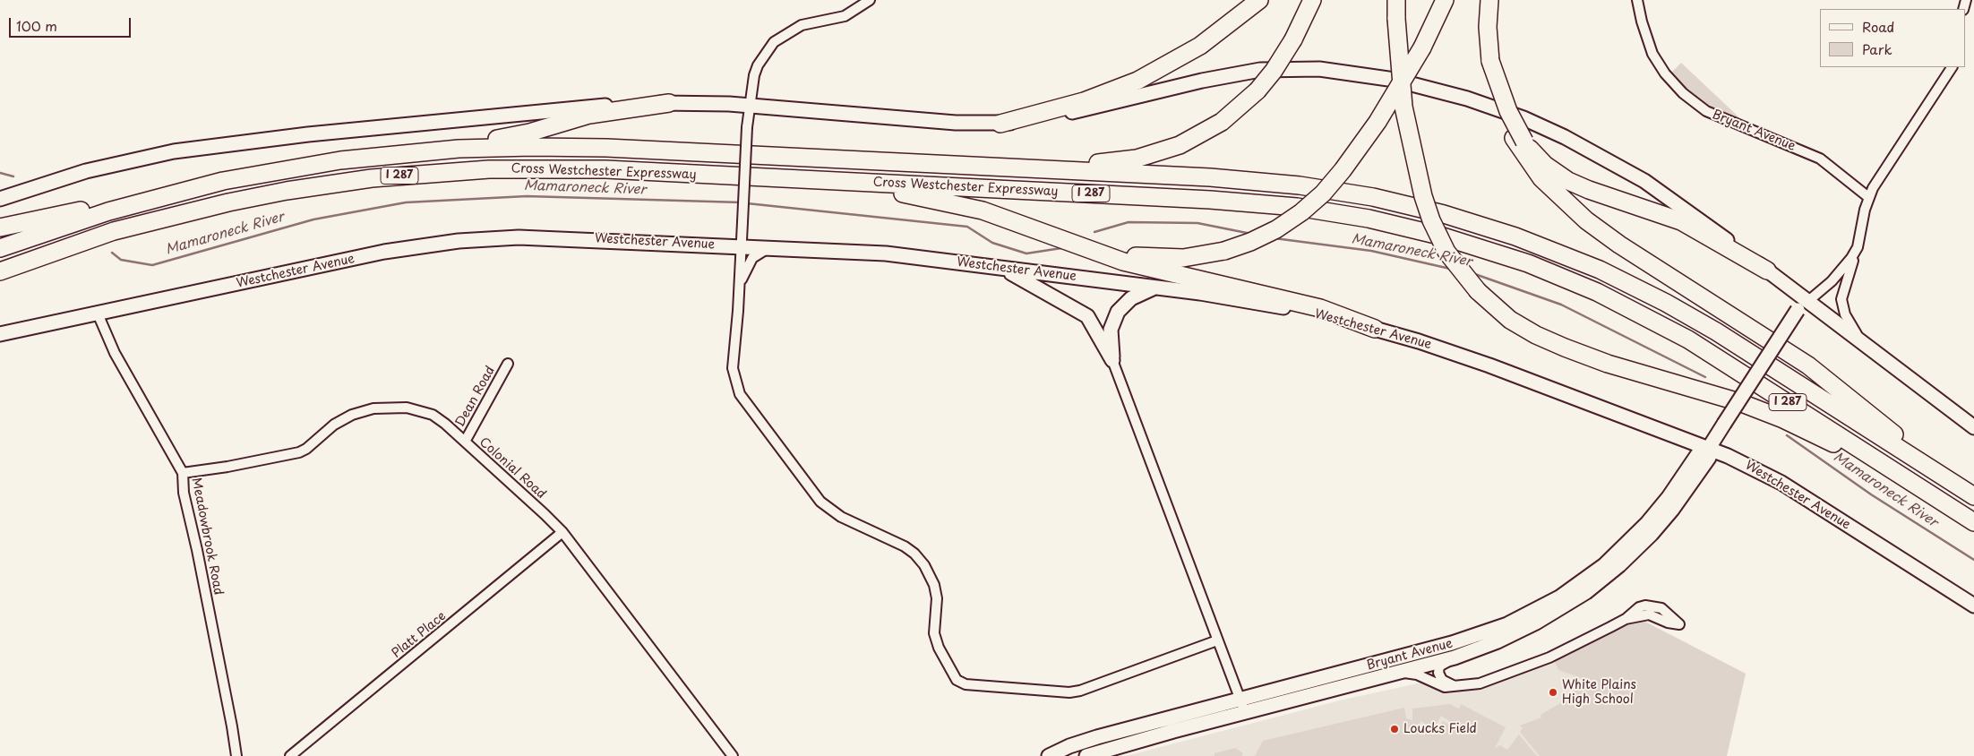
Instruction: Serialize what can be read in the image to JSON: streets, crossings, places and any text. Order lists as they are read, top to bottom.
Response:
{
  "streets": {
    "highway": ["Cross Westchester Expressway", "I 287"],
    "main road": ["Bryant Avenue", "Westchester Avenue"],
    "street": [
      "Dean Road",
      "Colonial Road",
      "Meadowbrook Road",
      "Platt Place"
    ]
  },
  "crossings": [
    ["Bryant Avenue", "Westchester Avenue"],
    ["Westchester Avenue", "Meadowbrook Road"],
    ["Dean Road", "Colonial Road"],
    ["Colonial Road", "Meadowbrook Road"],
    ["Colonial Road", "Platt Place"]
  ],
  "water": ["Mamaroneck River"],
  "places": ["White Plains High School", "Loucks Field"],
  "legend": ["Road", "Park"],
  "scale_bar": "100 m"
}
